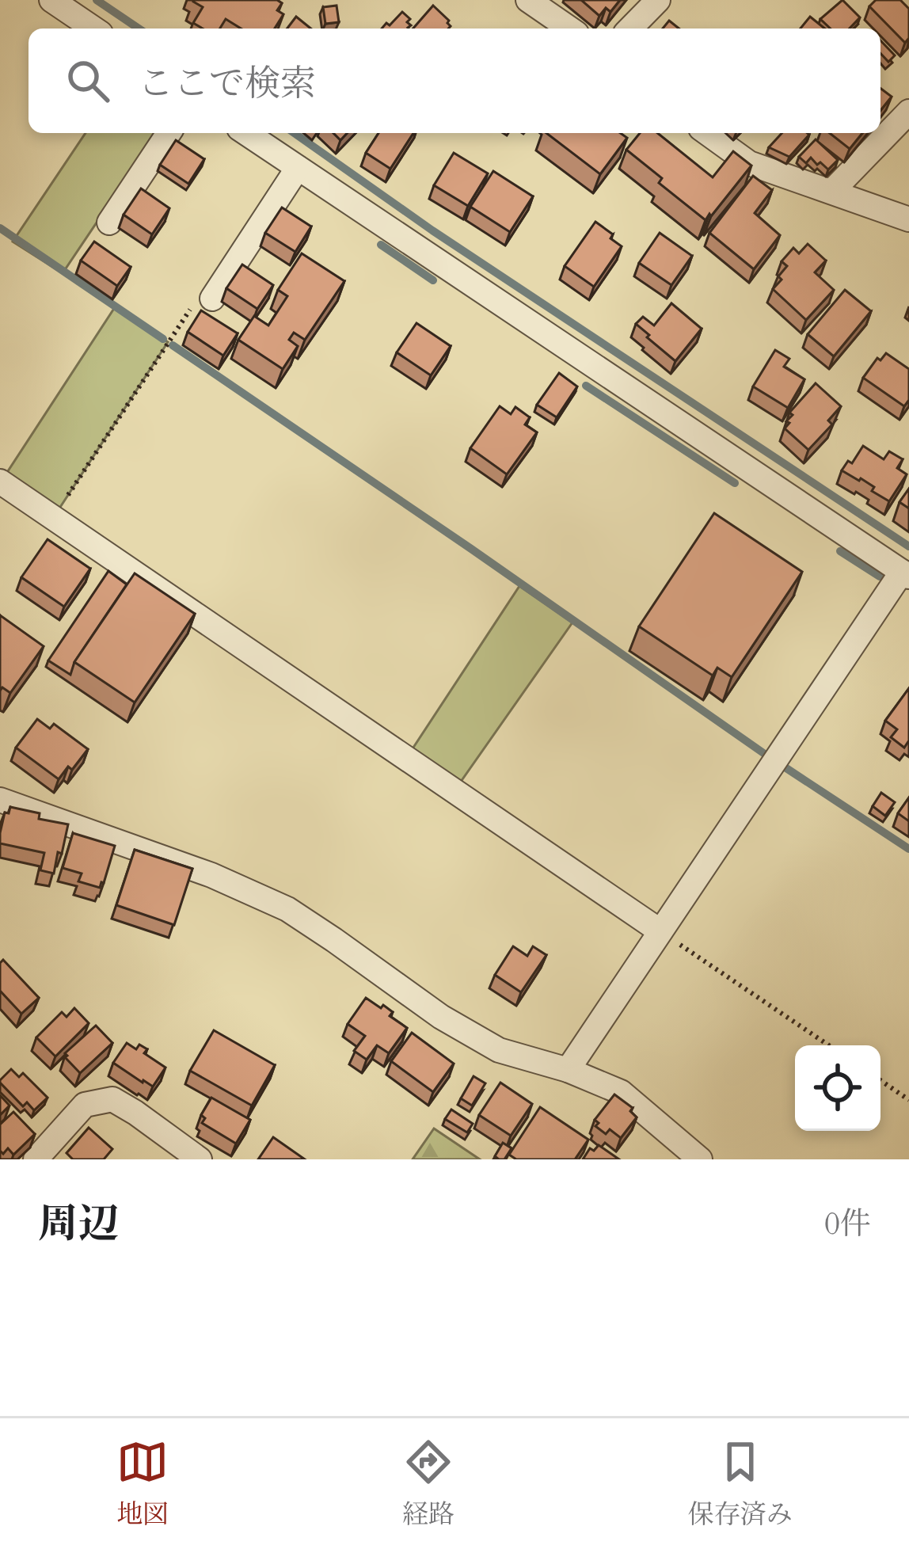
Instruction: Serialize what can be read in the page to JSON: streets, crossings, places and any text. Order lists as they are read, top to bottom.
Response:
{
  "page": {
    "search": "ここで検索",
    "heading": ["周辺", "0件"],
    "nav": ["地図", "経路", "保存済み"]
  }
}
